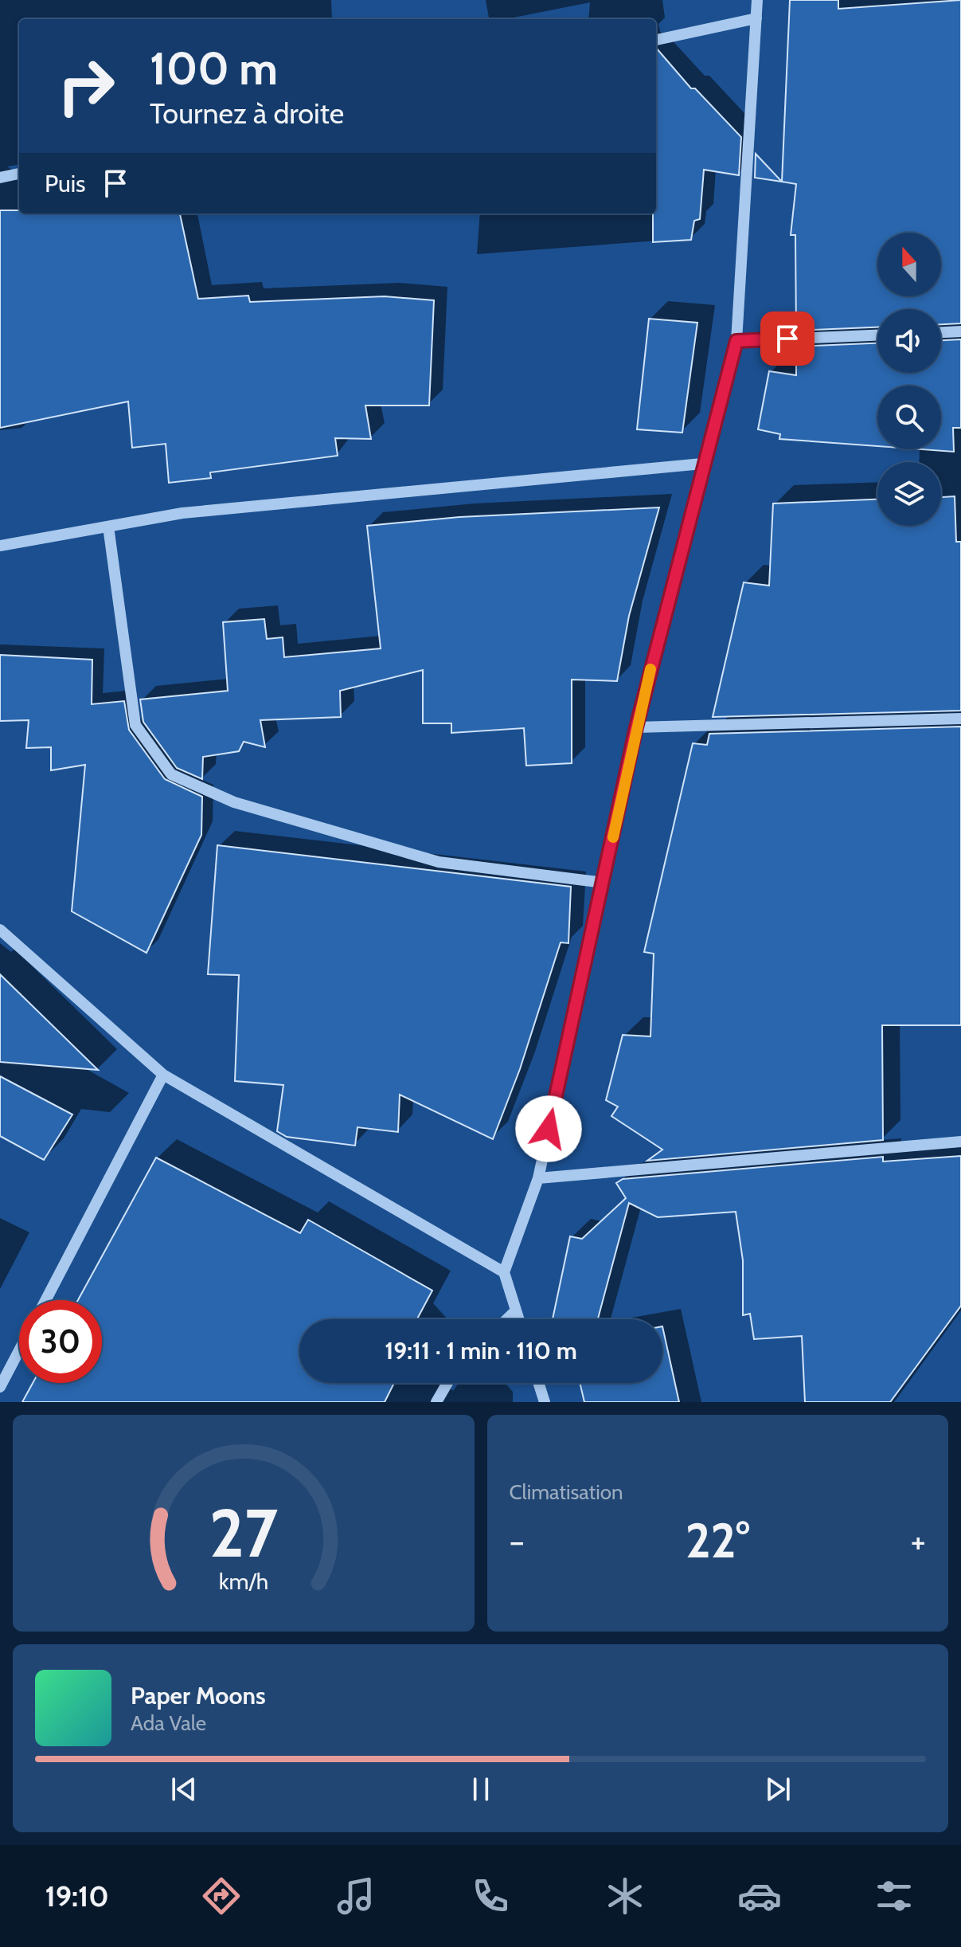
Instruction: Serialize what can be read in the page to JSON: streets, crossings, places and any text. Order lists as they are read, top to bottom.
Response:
{
  "north": "top",
  "page": {
    "turn": ["100 m", "Tournez à droite"],
    "then": "Puis",
    "limit": "30",
    "trip": "19:11 · 1 min · 110 m",
    "tile": "Climatisation",
    "heat": ["−", "22°", "+"],
    "song": ["Paper Moons", "Ada Vale"],
    "tabs": "19:10",
    "gauge": ["27", "km/h"]
  }
}
